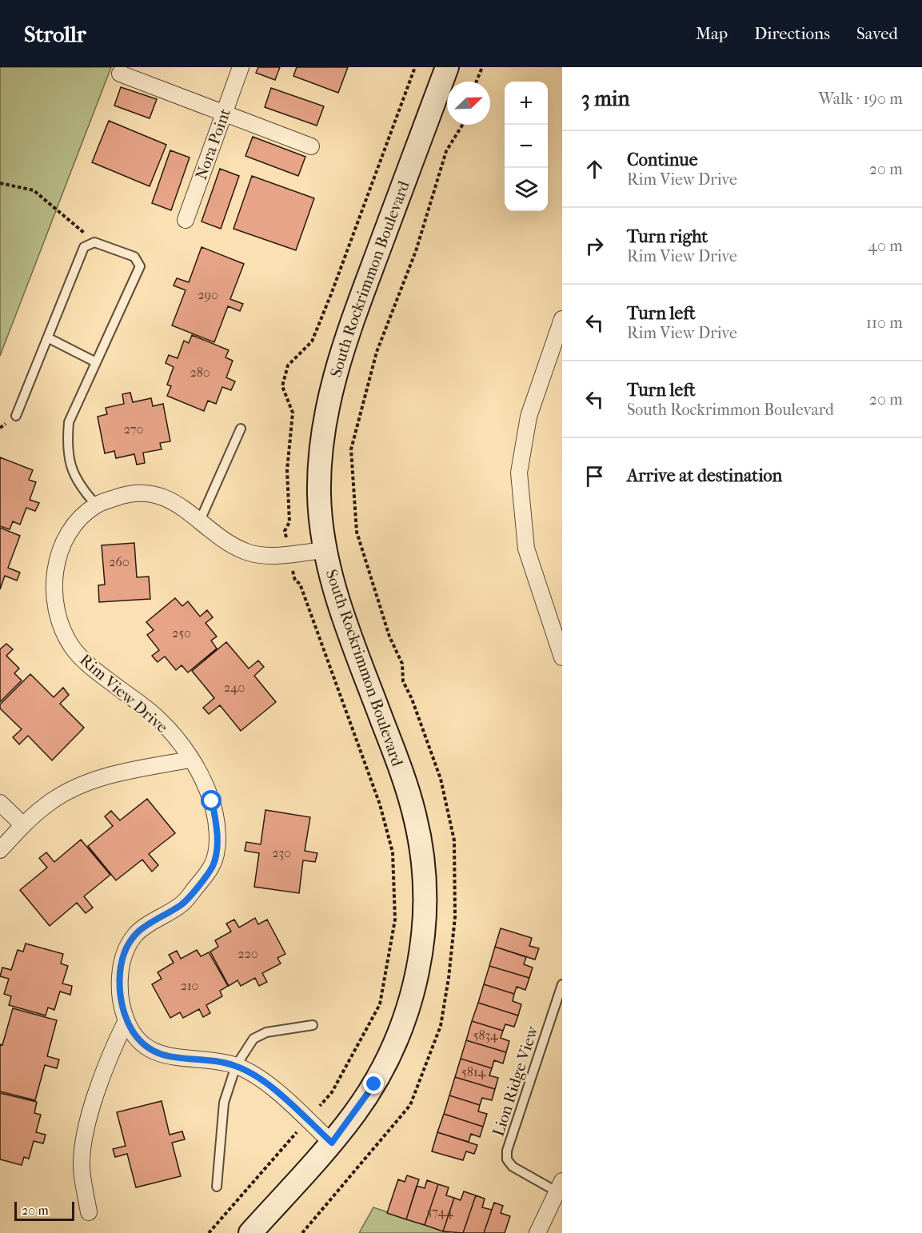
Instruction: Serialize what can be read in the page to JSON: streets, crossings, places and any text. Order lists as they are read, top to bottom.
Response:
{
  "streets": {
    "main road": ["South Rockrimmon Boulevard"],
    "street": ["Nora Point", "Rim View Drive"],
    "lane": ["Lion Ridge View"]
  },
  "crossings": [
    ["South Rockrimmon Boulevard", "Rim View Drive"]
  ],
  "house_numbers": [
    "290",
    "280",
    "270",
    "260",
    "250",
    "240",
    "230",
    "220",
    "210",
    "5834",
    "5814",
    "5744"
  ],
  "scale_bar": "20 m",
  "north": "top right",
  "page": {
    "header": "Strollr",
    "nav": ["Map", "Directions", "Saved"],
    "heading": ["3 min", "Walk · 190 m"],
    "map_buttons": ["+", "−"],
    "list": [
      ["Continue", "Rim View Drive", "20 m"],
      ["Turn right", "Rim View Drive", "40 m"],
      ["Turn left", "Rim View Drive", "110 m"],
      ["Turn left", "South Rockrimmon Boulevard", "20 m"],
      "Arrive at destination"
    ],
    "scale": "20 m"
  }
}
